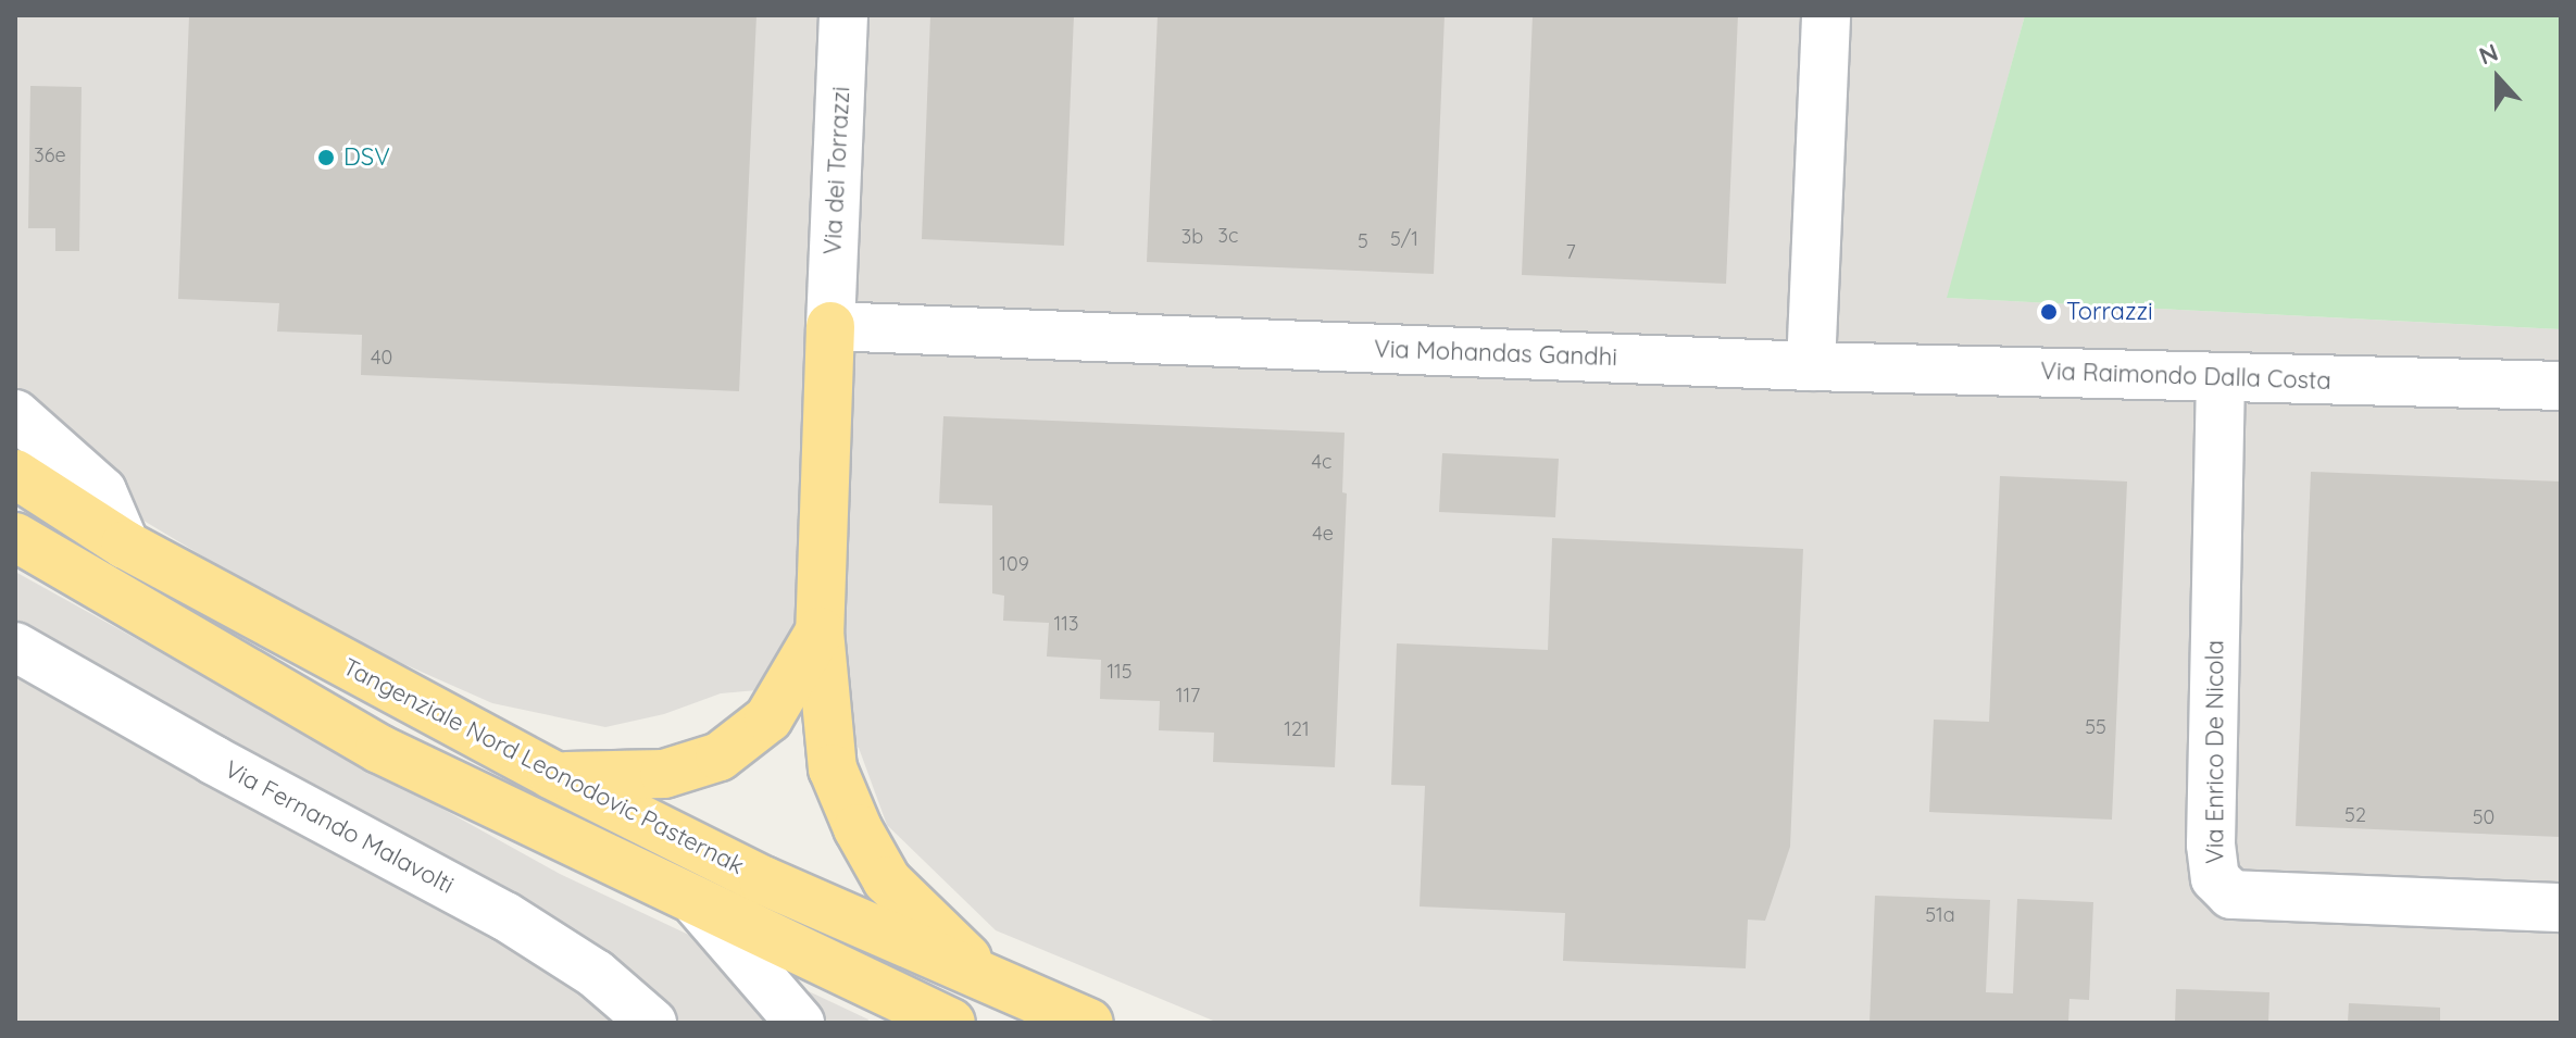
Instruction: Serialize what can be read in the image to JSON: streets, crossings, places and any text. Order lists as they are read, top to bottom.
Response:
{
  "streets": {
    "highway": ["Tangenziale Nord Leonodovic Pasternak"],
    "street": [
      "Via dei Torrazzi",
      "Via Mohandas Gandhi",
      "Via Raimondo Dalla Costa",
      "Via Enrico De Nicola",
      "Via Fernando Malavolti"
    ]
  },
  "crossings": [
    ["Via dei Torrazzi", "Via Mohandas Gandhi"],
    ["Via Mohandas Gandhi", "Via Raimondo Dalla Costa"],
    ["Via Raimondo Dalla Costa", "Via Enrico De Nicola"]
  ],
  "places": ["DSV", "Torrazzi"],
  "house_numbers": [
    "36e",
    "3c",
    "3b",
    "5/1",
    "5",
    "7",
    "40",
    "4c",
    "4e",
    "109",
    "113",
    "115",
    "117",
    "55",
    "121",
    "52",
    "50",
    "51a"
  ],
  "north": "top"
}
